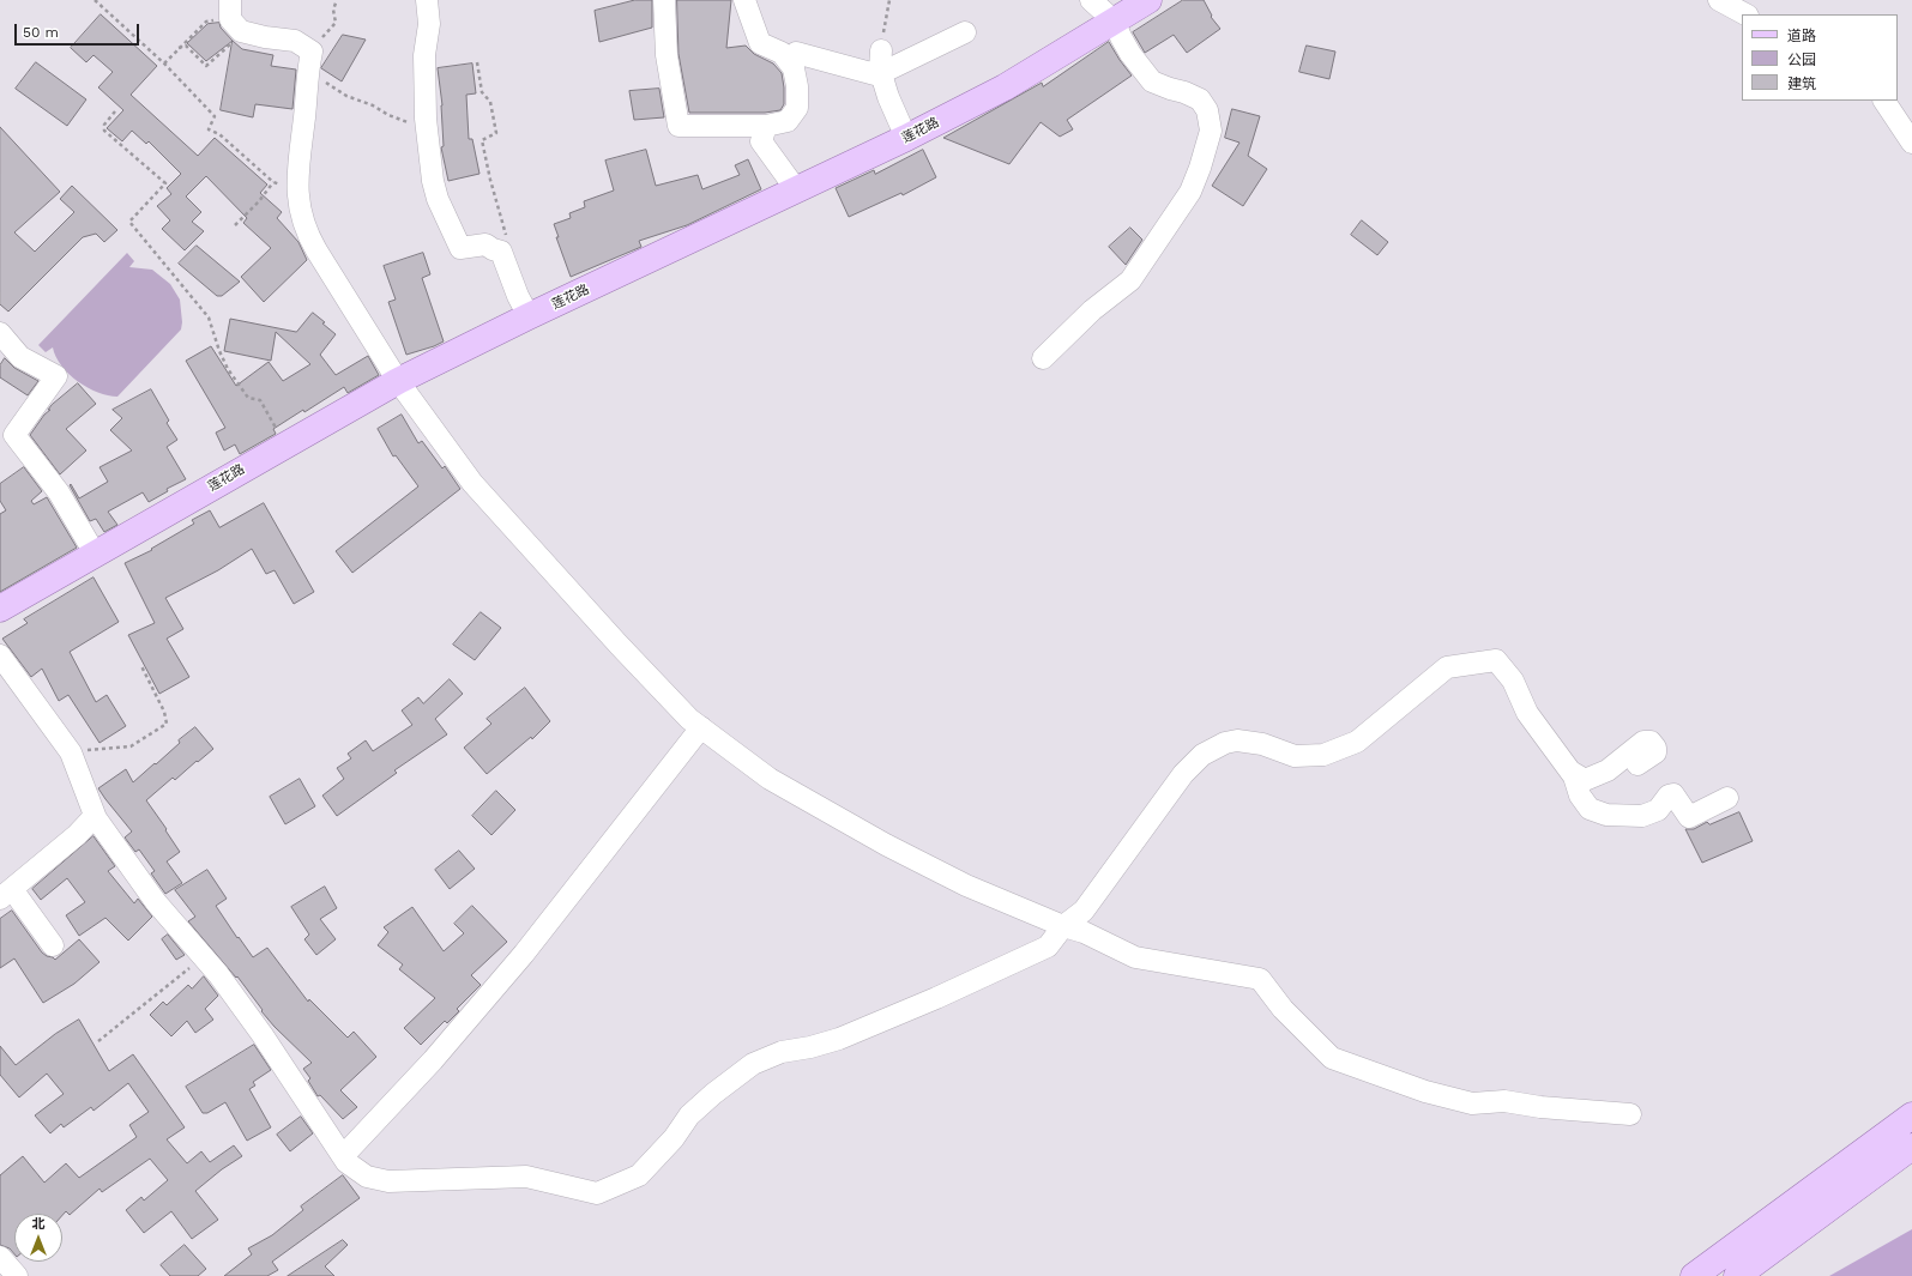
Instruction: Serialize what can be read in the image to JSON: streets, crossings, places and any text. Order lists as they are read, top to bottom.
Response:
{
  "streets": {
    "main road": ["莲花路"]
  },
  "legend": ["道路", "公园", "建筑"],
  "scale_bar": "50 m",
  "north": "top"
}
